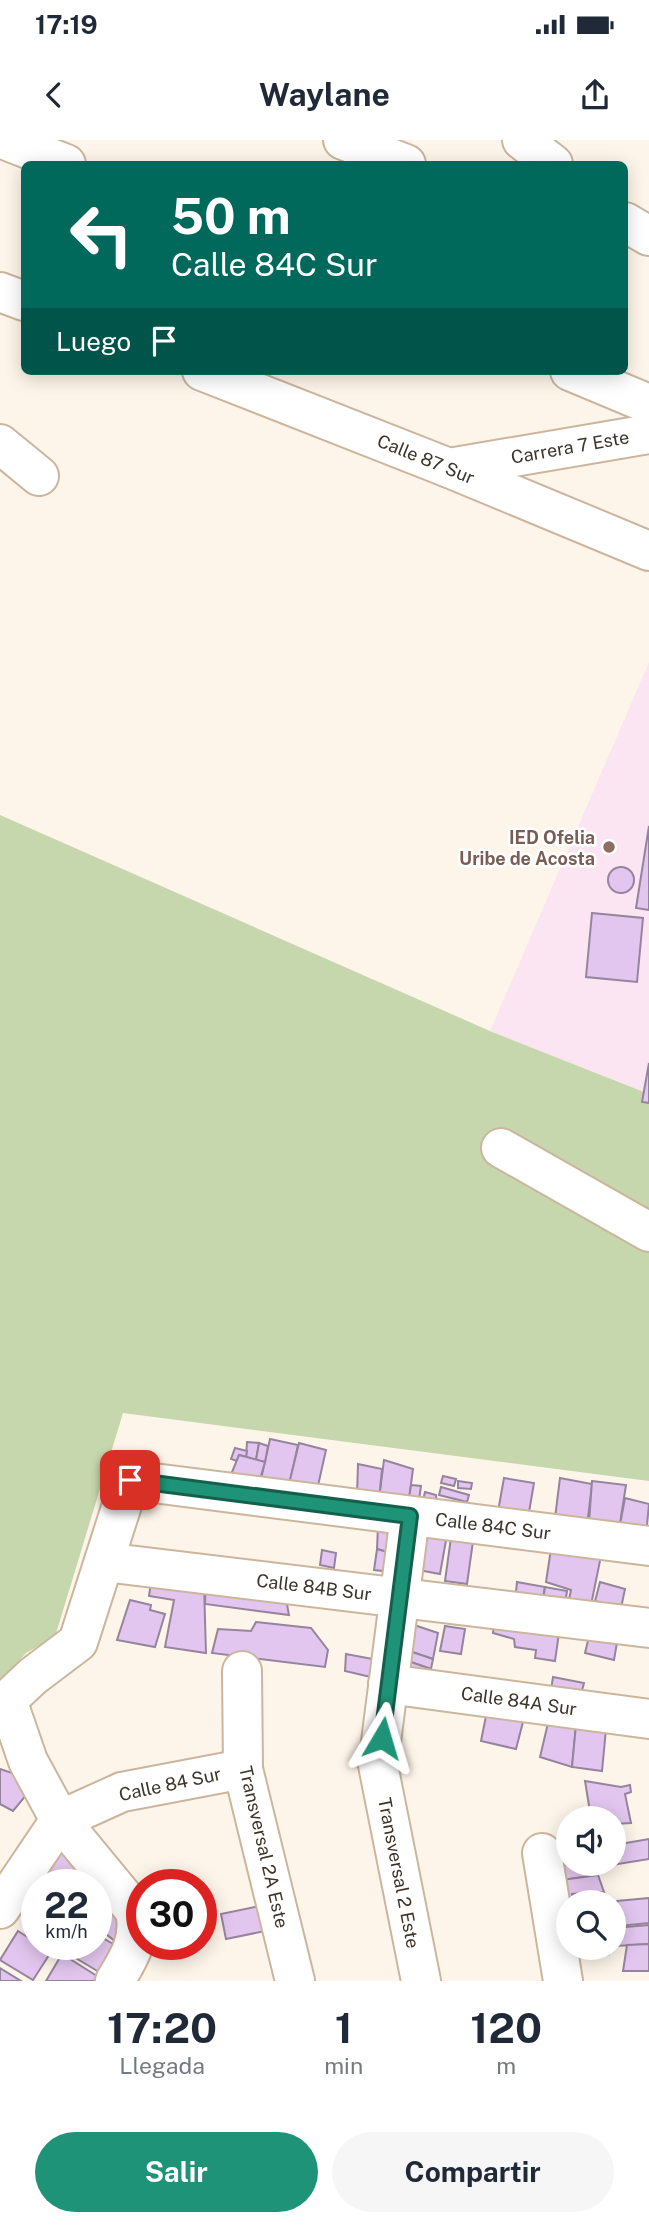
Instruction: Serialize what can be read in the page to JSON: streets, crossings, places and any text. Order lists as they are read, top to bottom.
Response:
{
  "streets": {
    "street": [
      "Carrera 7 Este",
      "Calle 87 Sur",
      "Calle 84C Sur",
      "Calle 84B Sur",
      "Calle 84A Sur",
      "Calle 84 Sur",
      "Transversal 2A Este",
      "Transversal 2 Este"
    ]
  },
  "crossings": [
    ["Carrera 7 Este", "Calle 87 Sur"],
    ["Calle 84C Sur", "Calle 84B Sur"],
    ["Calle 84C Sur", "Transversal 2 Este"],
    ["Calle 84B Sur", "Transversal 2 Este"],
    ["Calle 84A Sur", "Transversal 2 Este"],
    ["Calle 84 Sur", "Transversal 2A Este"]
  ],
  "places": ["IED Ofelia Uribe de Acosta"],
  "page": {
    "status": "17:19",
    "header": "Waylane",
    "turn": ["50 m", "Calle 84C Sur"],
    "then": "Luego",
    "speed": "22 km/h",
    "limit": "30",
    "eta": [
      "17:20",
      "Llegada",
      "1",
      "min",
      "120",
      "m"
    ],
    "buttons": ["Salir", "Compartir"]
  }
}
